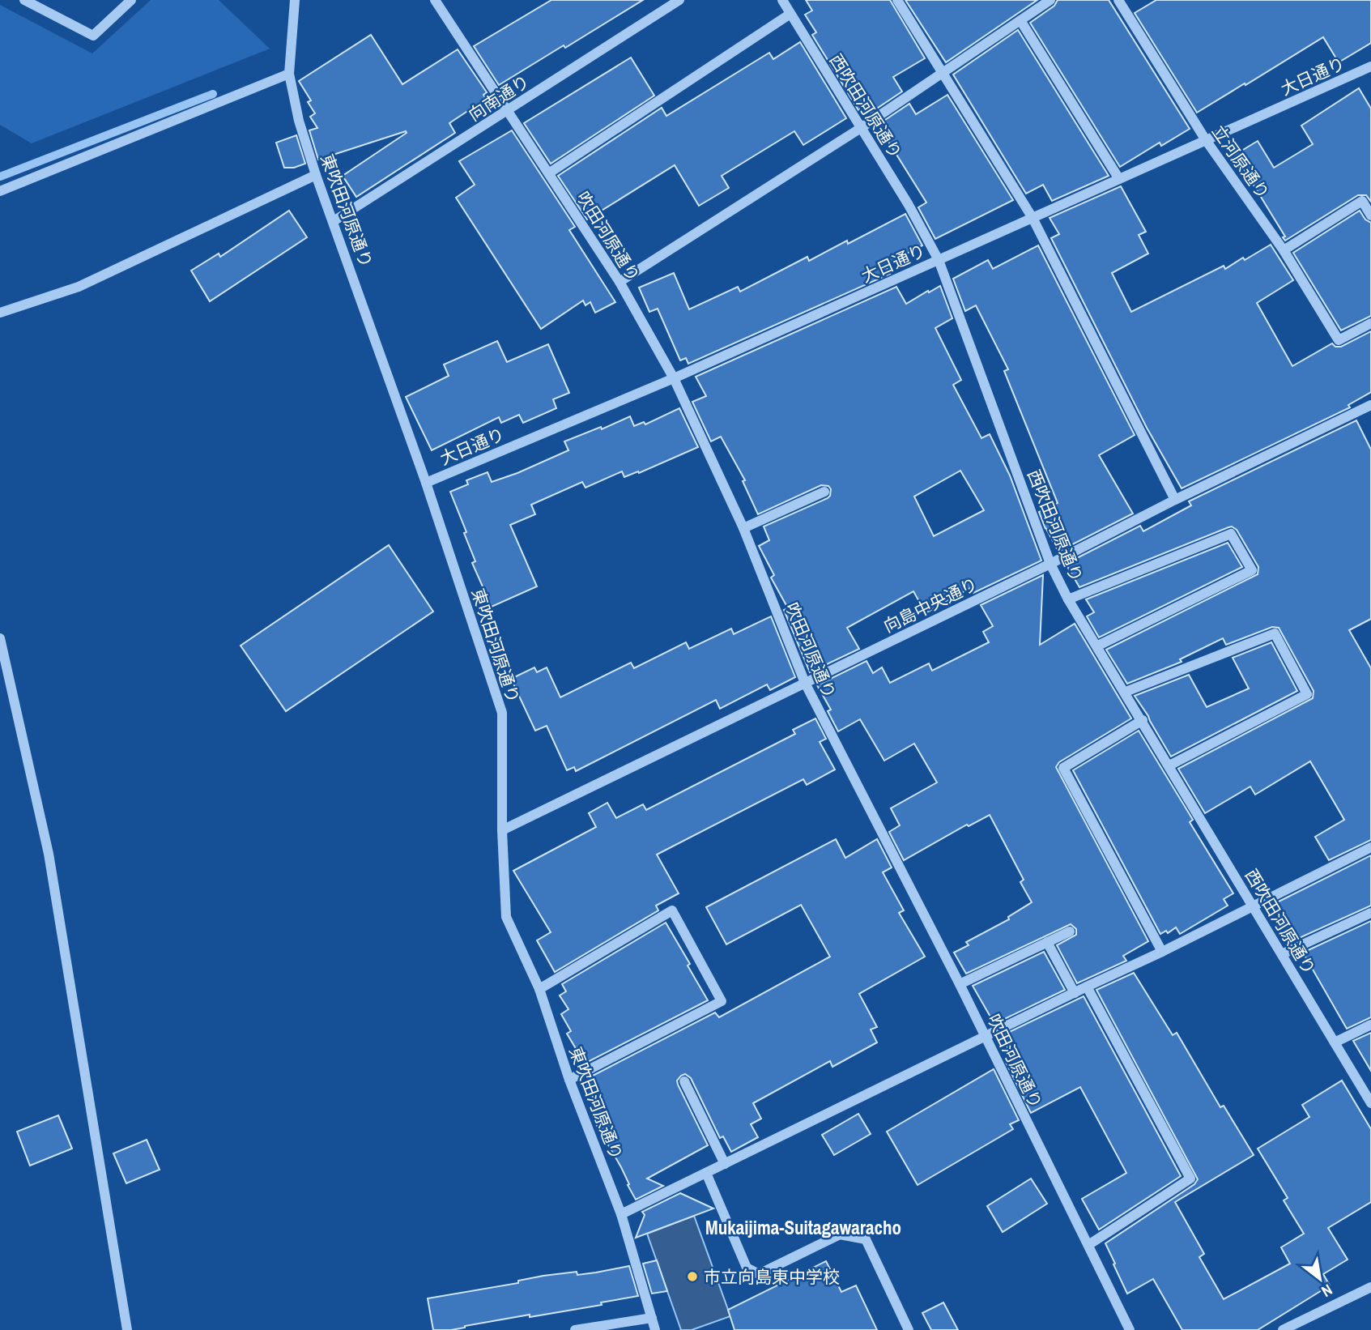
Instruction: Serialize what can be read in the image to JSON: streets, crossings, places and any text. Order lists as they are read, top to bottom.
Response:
{
  "streets": {
    "street": [
      "大日通り",
      "向南通り",
      "西吹田河原通り",
      "立河原通り",
      "東吹田河原通り",
      "吹田河原通り",
      "向島中央通り"
    ]
  },
  "crossings": [
    ["大日通り", "西吹田河原通り"],
    ["大日通り", "立河原通り"],
    ["大日通り", "東吹田河原通り"],
    ["大日通り", "吹田河原通り"],
    ["向南通り", "東吹田河原通り"],
    ["向南通り", "吹田河原通り"],
    ["西吹田河原通り", "向島中央通り"],
    ["東吹田河原通り", "向島中央通り"],
    ["吹田河原通り", "向島中央通り"]
  ],
  "districts": ["Mukaijima-Suitagawaracho"],
  "places": ["市立向島東中学校"],
  "north": "bottom right"
}
